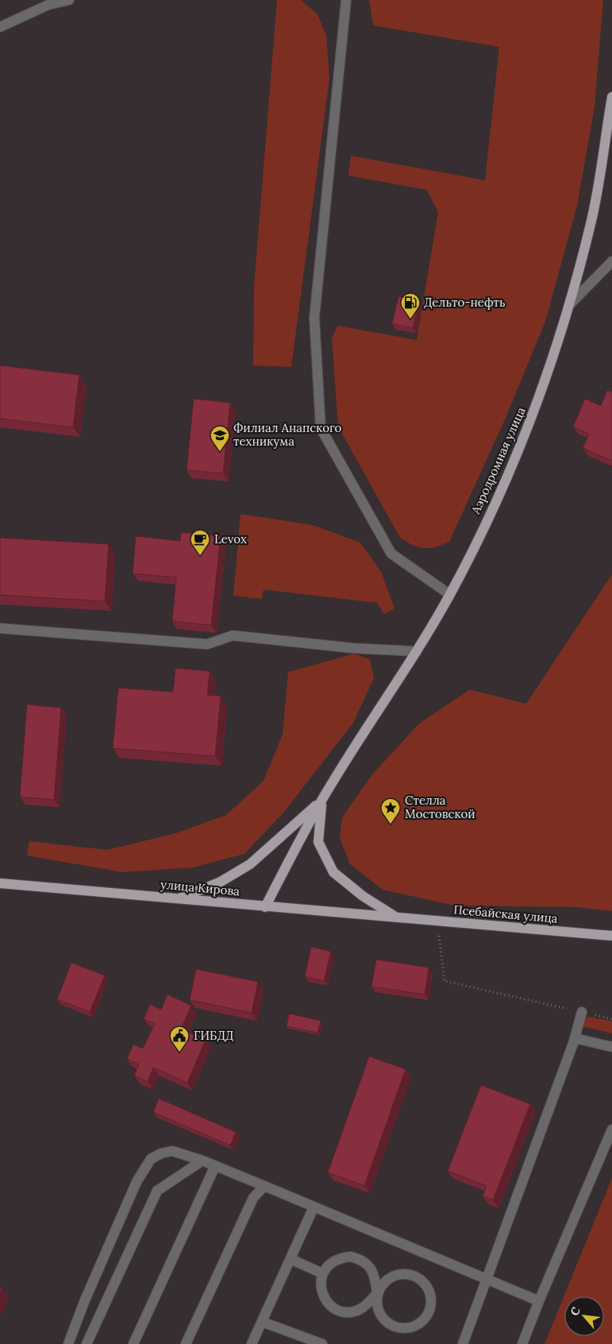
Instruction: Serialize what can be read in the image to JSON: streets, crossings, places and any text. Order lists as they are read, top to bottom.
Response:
{
  "streets": {
    "main road": ["Аэродромная улица", "улица Кирова", "Псебайская улица"]
  },
  "crossings": [
    ["Аэродромная улица", "улица Кирова"],
    ["Аэродромная улица", "Псебайская улица"],
    ["улица Кирова", "Псебайская улица"]
  ],
  "places": {
    "fuel station": ["Дельто-нефть"],
    "school or university": ["Филиал Анапского техникума"],
    "cafe": ["Levox"],
    "place": ["Стелла Мостовской"],
    "public building": ["ГИБДД"]
  },
  "north": "top left"
}
